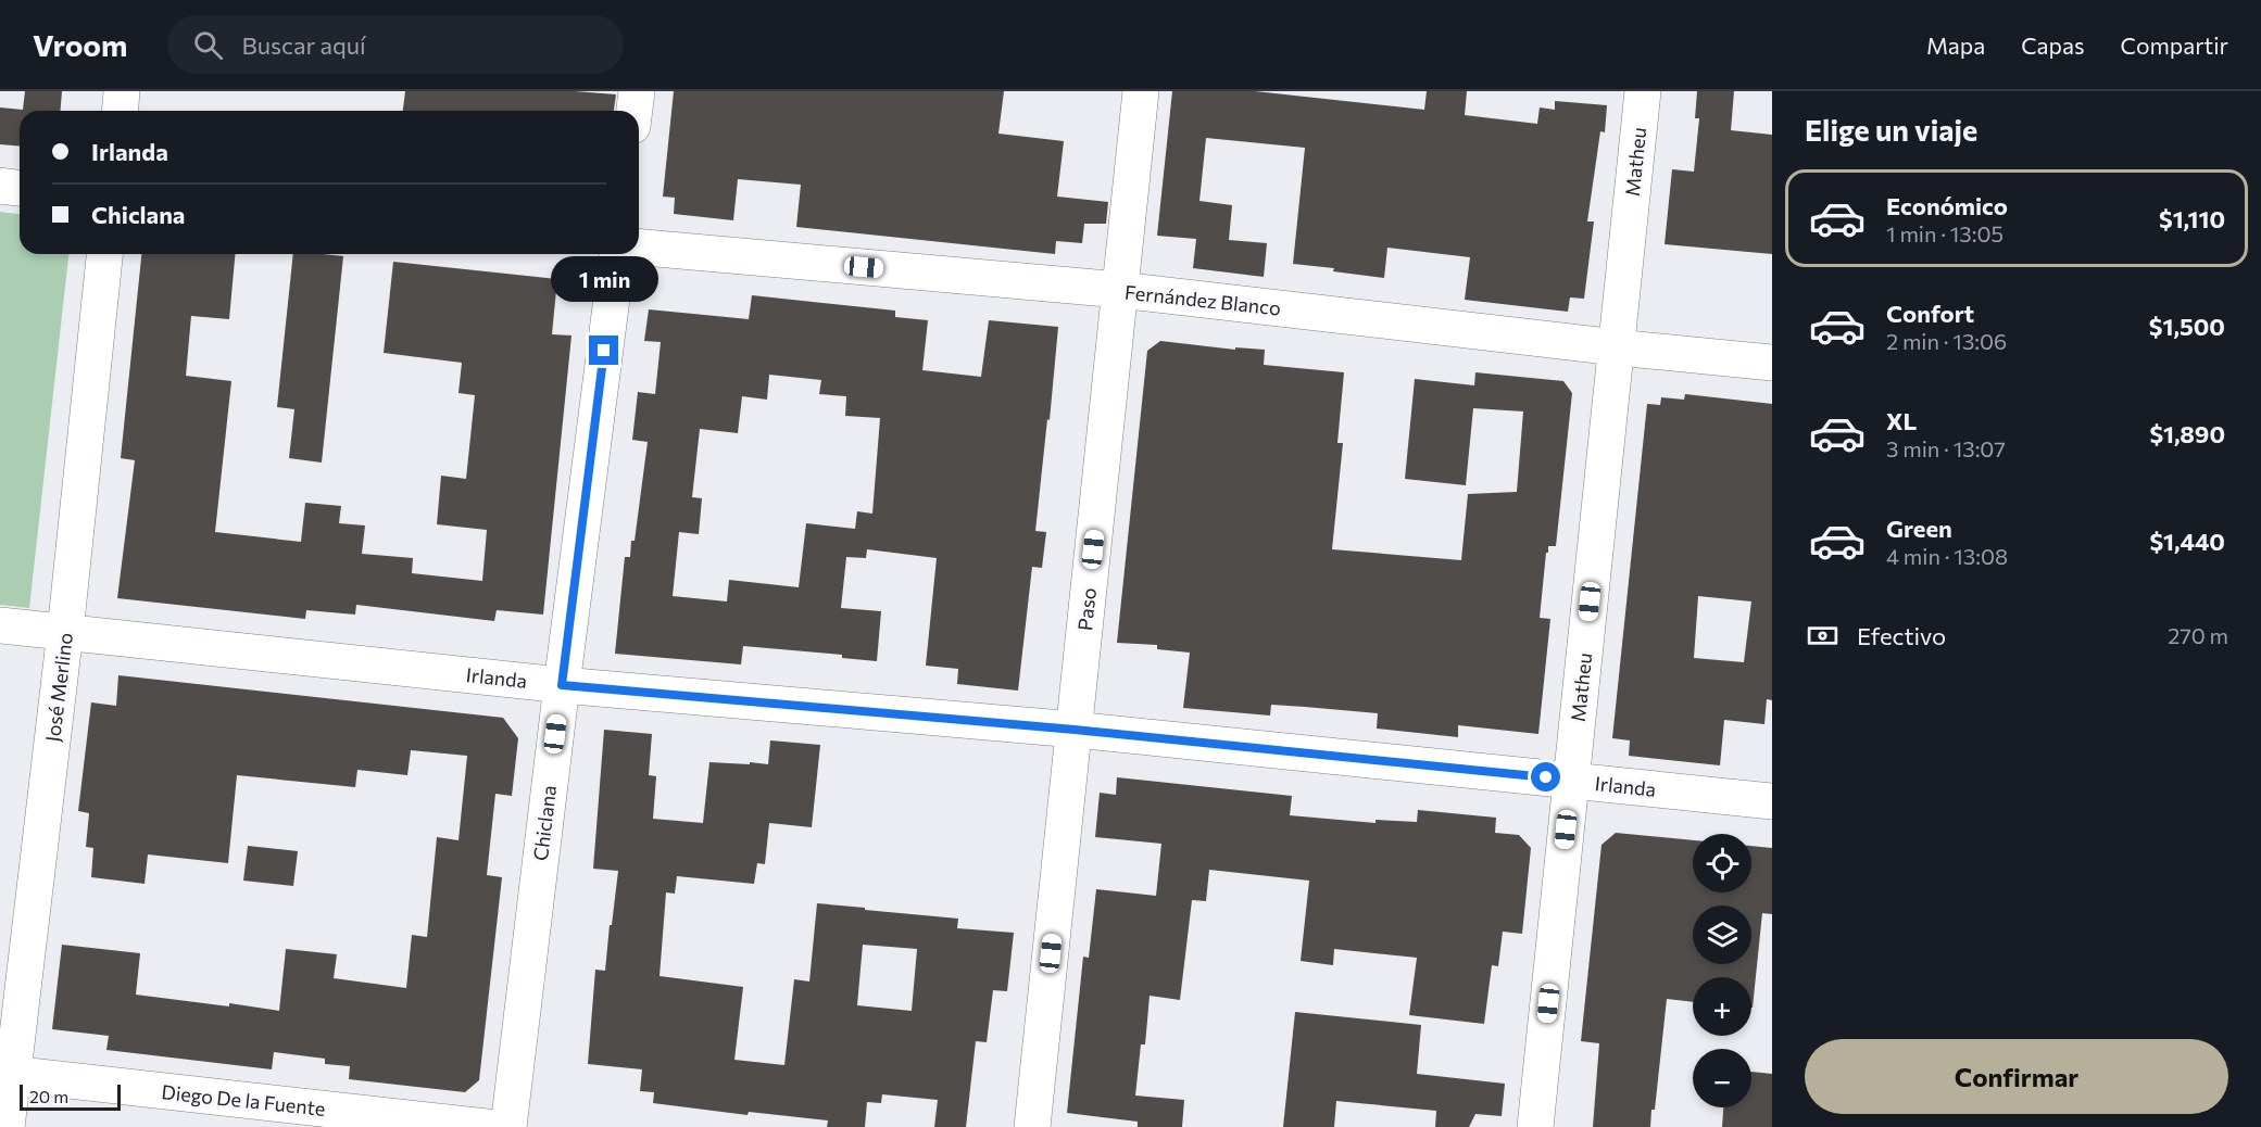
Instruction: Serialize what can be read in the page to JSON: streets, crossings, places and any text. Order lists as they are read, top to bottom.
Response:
{
  "streets": {
    "street": [
      "Matheu",
      "Fernández Blanco",
      "Paso",
      "Irlanda",
      "José Merlino",
      "Chiclana",
      "Diego De la Fuente"
    ]
  },
  "crossings": [
    ["Matheu", "Fernández Blanco"],
    ["Matheu", "Irlanda"],
    ["Fernández Blanco", "Paso"],
    ["Paso", "Irlanda"],
    ["Irlanda", "José Merlino"],
    ["Irlanda", "Chiclana"],
    ["José Merlino", "Diego De la Fuente"]
  ],
  "scale_bar": "20 m",
  "page": {
    "header": "Vroom",
    "search": "Buscar aquí",
    "nav": ["Mapa", "Capas", "Compartir"],
    "heading": "Elige un viaje",
    "banner": ["Irlanda", "Chiclana"],
    "list": [
      {
        "name": "Económico",
        "note": "1 min · 13:05",
        "value": "$1,110"
      },
      {
        "name": "Confort",
        "note": "2 min · 13:06",
        "value": "$1,500"
      },
      {
        "name": "XL",
        "note": "3 min · 13:07",
        "value": "$1,890"
      },
      {
        "name": "Green",
        "note": "4 min · 13:08",
        "value": "$1,440"
      }
    ],
    "bubble": "1 min",
    "pay": ["Efectivo", "270 m"],
    "map_buttons": ["+", "−"],
    "buttons": "Confirmar",
    "scale": "20 m"
  }
}
